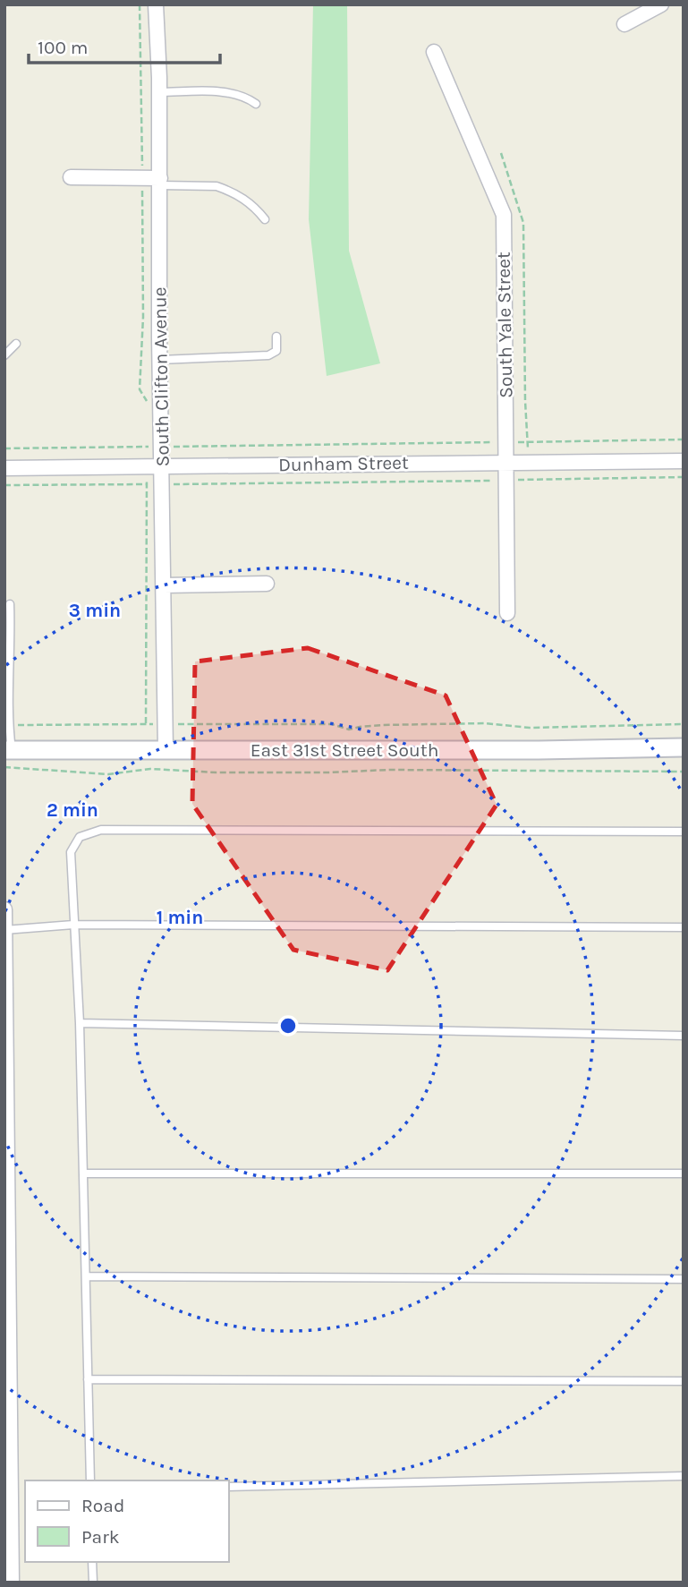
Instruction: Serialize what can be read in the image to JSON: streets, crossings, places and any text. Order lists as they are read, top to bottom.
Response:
{
  "streets": {
    "street": [
      "South Yale Street",
      "South Clifton Avenue",
      "Dunham Street",
      "East 31st Street South"
    ]
  },
  "crossings": [
    ["South Yale Street", "Dunham Street"],
    ["South Clifton Avenue", "Dunham Street"],
    ["South Clifton Avenue", "East 31st Street South"]
  ],
  "legend": ["Road", "Park"],
  "scale_bar": "100 m",
  "rings": ["3 min", "2 min", "1 min"]
}
